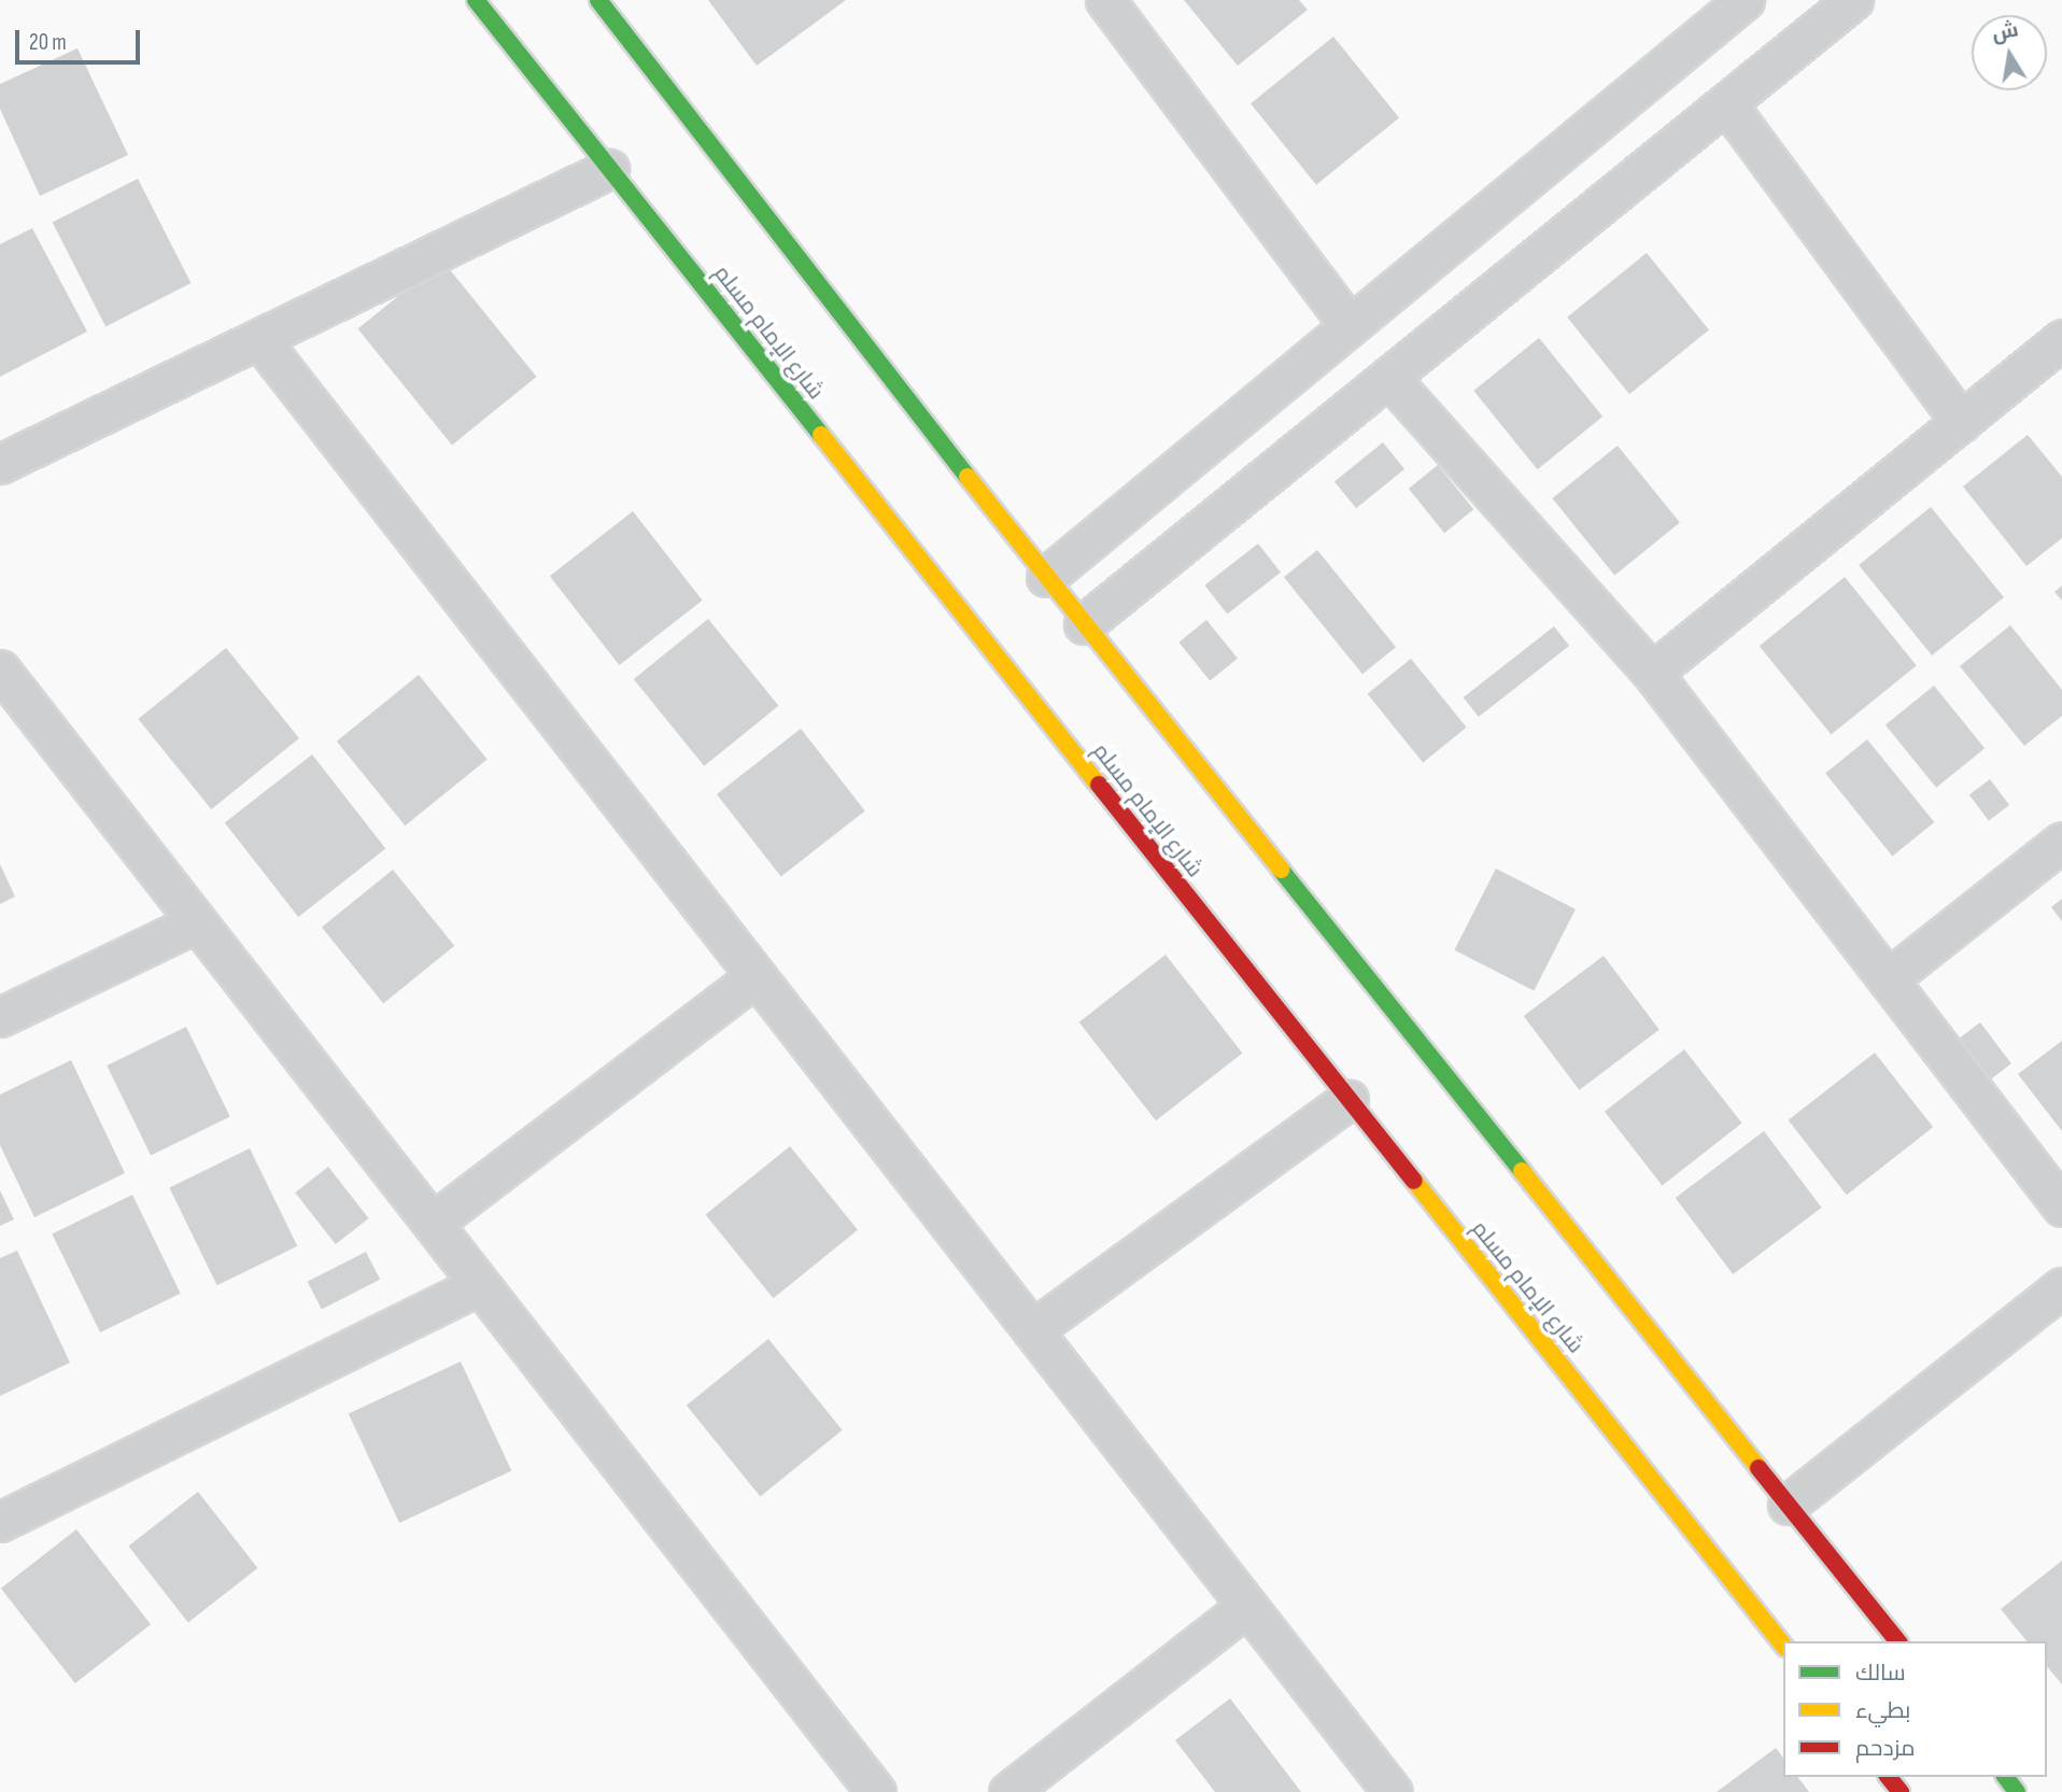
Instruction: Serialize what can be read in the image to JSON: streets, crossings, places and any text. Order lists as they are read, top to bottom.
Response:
{
  "streets": {
    "main road": ["شارع الإمام مسلم"]
  },
  "legend": ["سالك", "بطيء", "مزدحم"],
  "scale_bar": "20 m",
  "north": "top"
}
